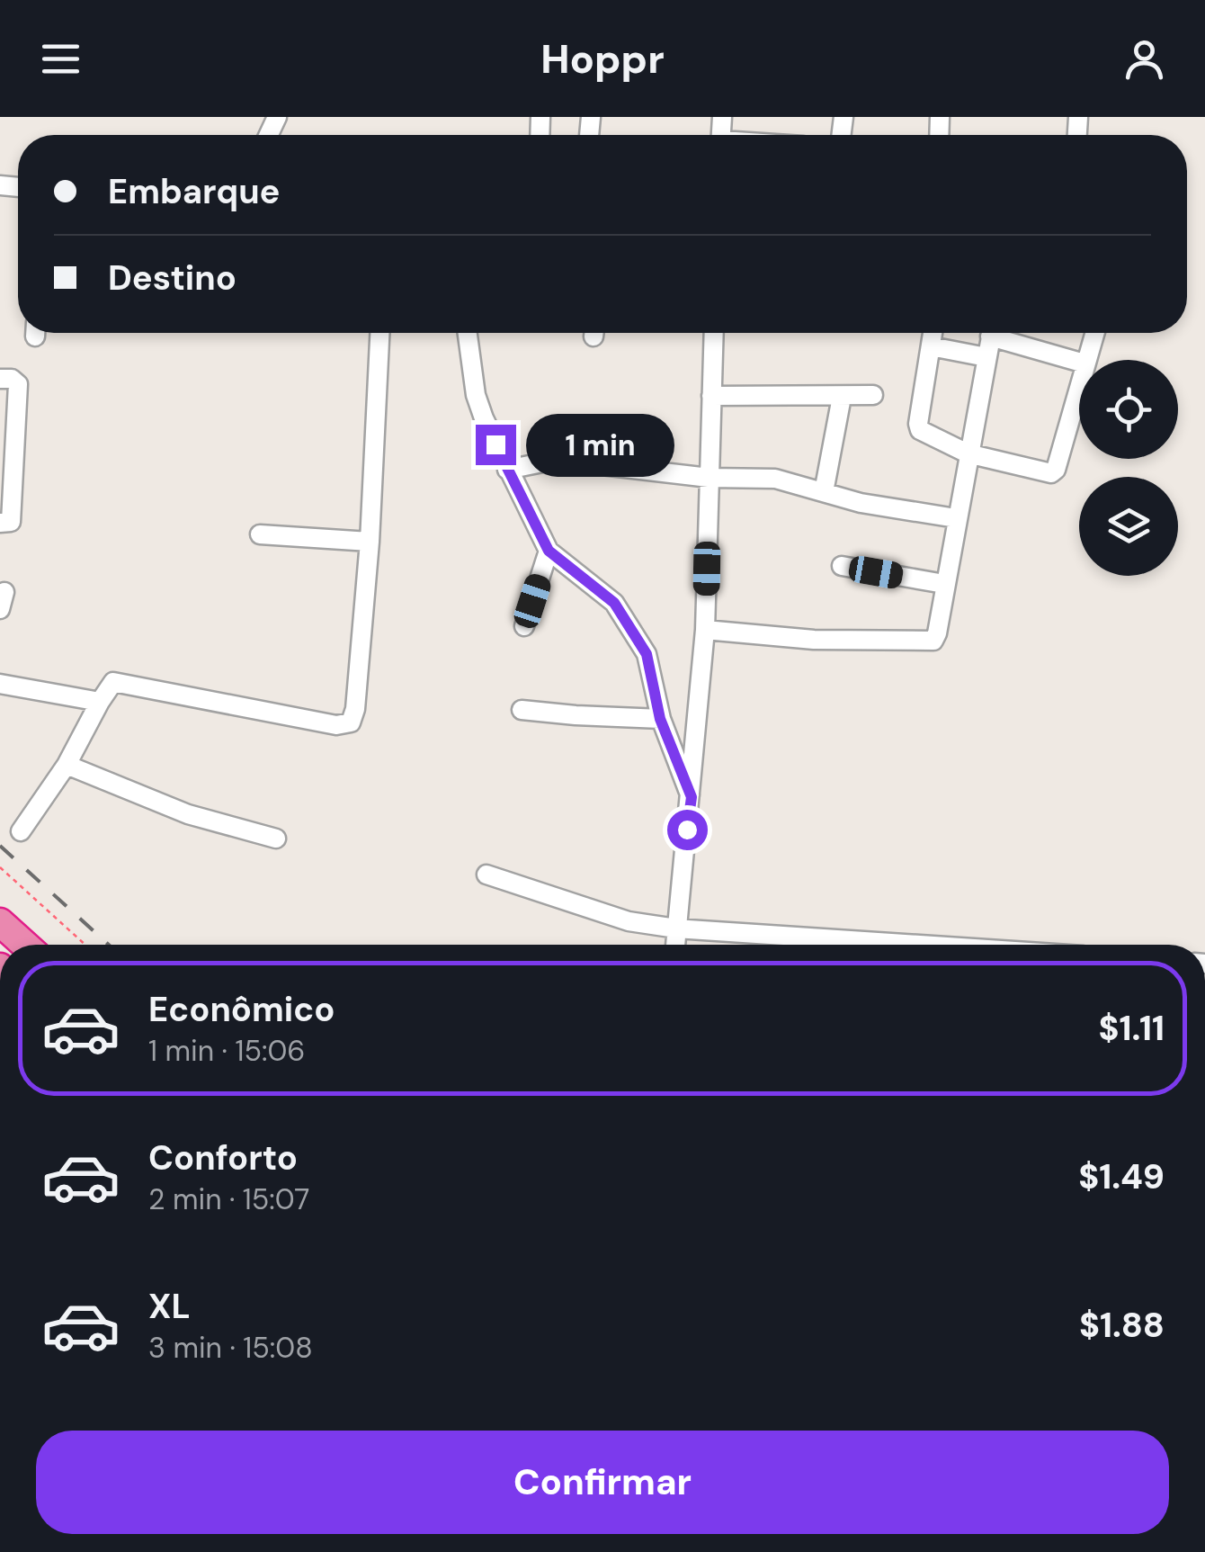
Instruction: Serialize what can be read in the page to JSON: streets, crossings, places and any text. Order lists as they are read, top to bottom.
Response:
{
  "page": {
    "header": "Hoppr",
    "banner": ["Embarque", "Destino"],
    "bubble": "1 min",
    "list": [
      {
        "name": "Econômico",
        "note": "1 min · 15:06",
        "value": "$1.11"
      },
      {
        "name": "Conforto",
        "note": "2 min · 15:07",
        "value": "$1.49"
      },
      {
        "name": "XL",
        "note": "3 min · 15:08",
        "value": "$1.88"
      }
    ],
    "buttons": "Confirmar"
  }
}
